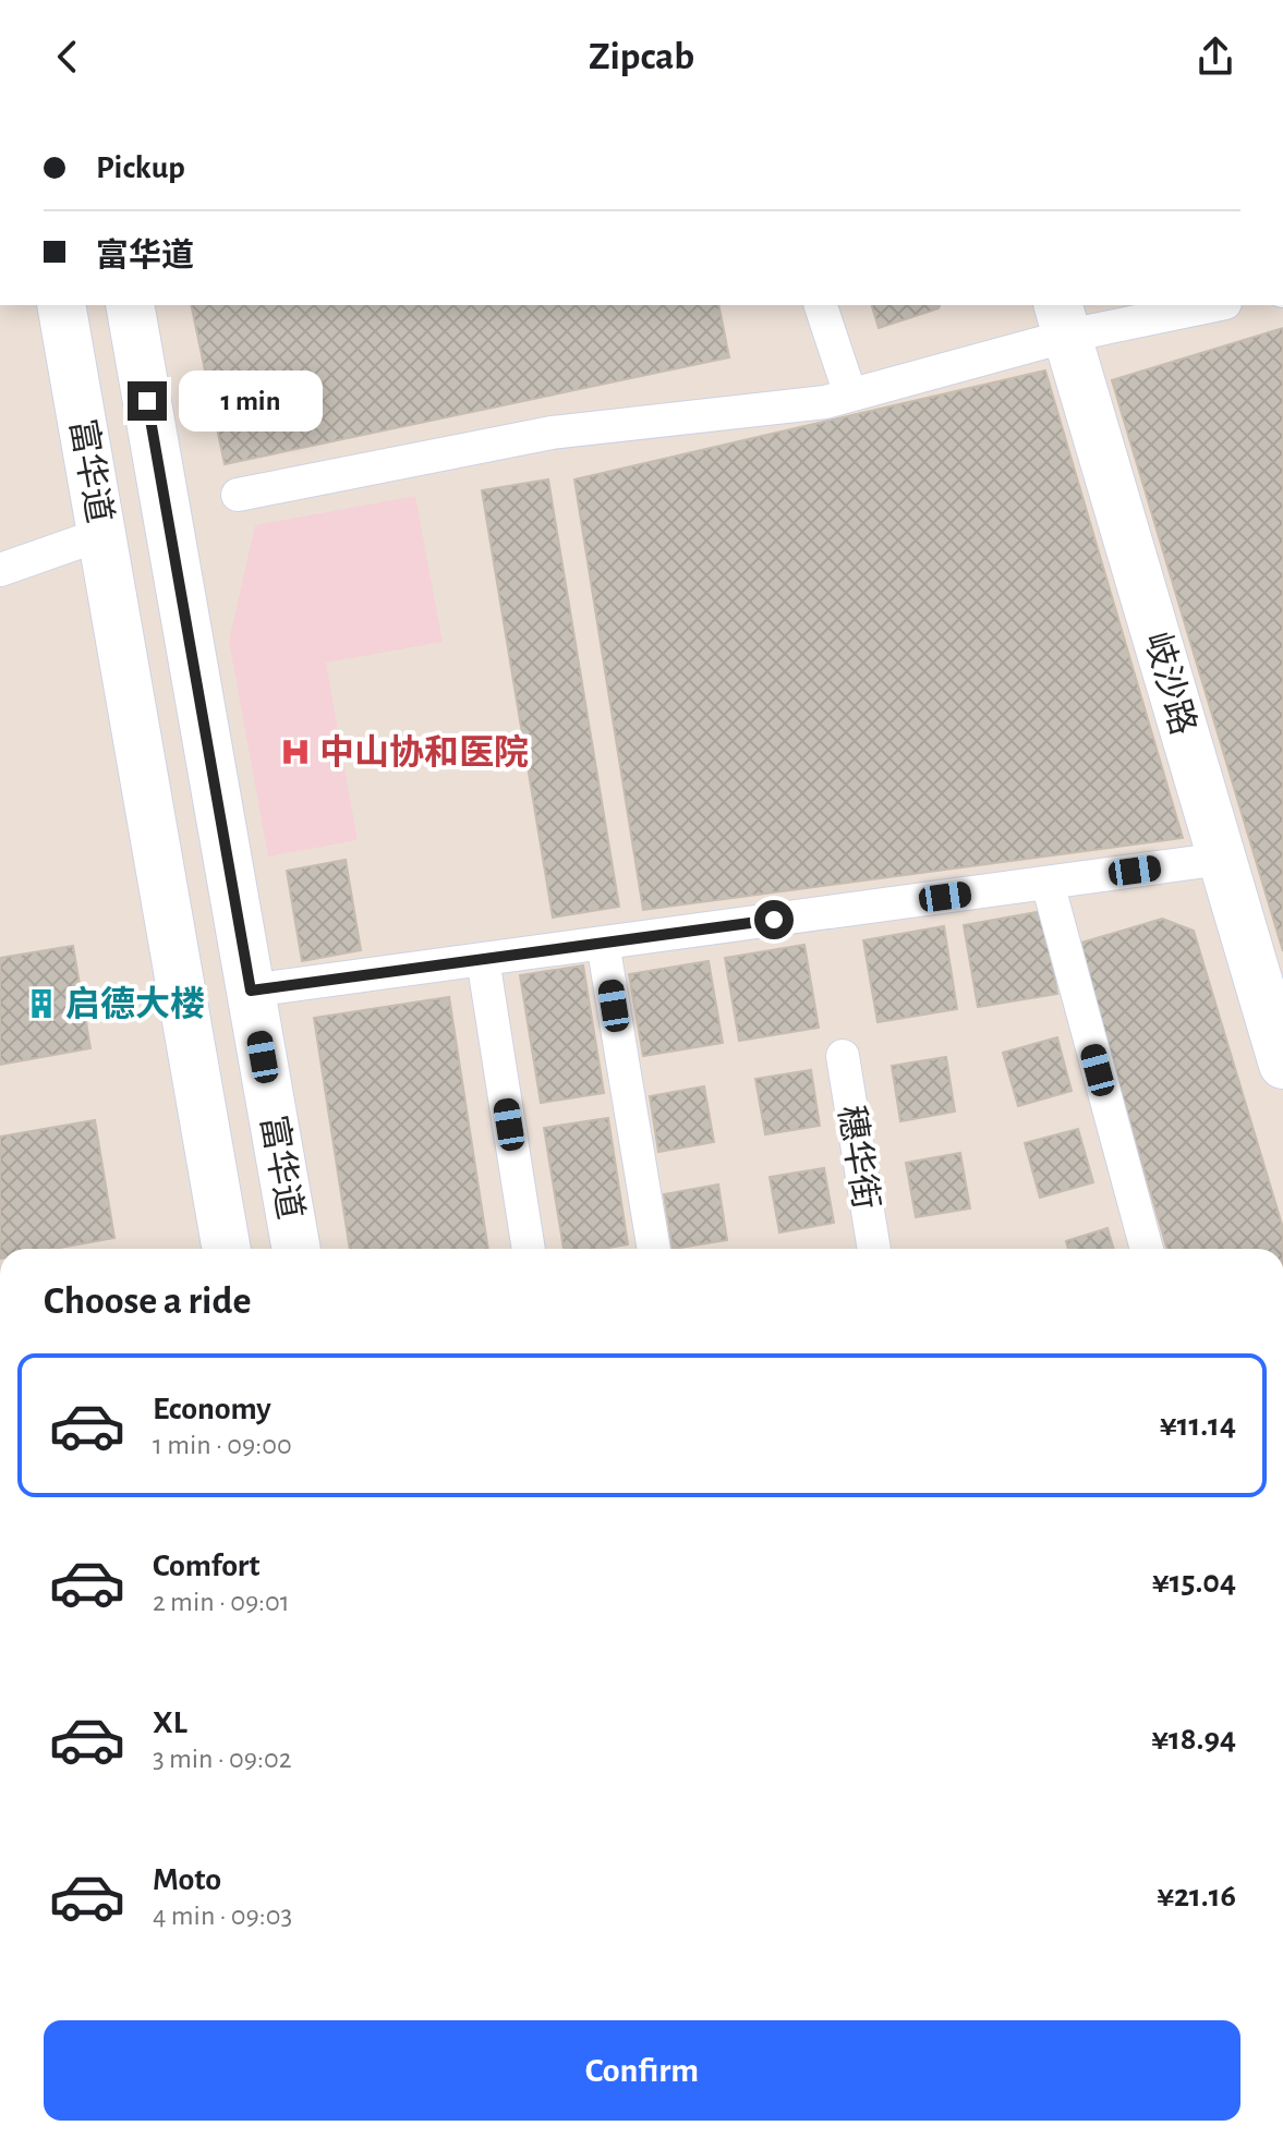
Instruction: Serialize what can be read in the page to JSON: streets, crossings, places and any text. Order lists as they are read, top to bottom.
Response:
{
  "streets": {
    "main road": ["富华道", "岐沙路"],
    "street": ["穗华街"]
  },
  "places": {
    "hospital": ["中山协和医院"],
    "building": ["启德大楼"]
  },
  "page": {
    "header": "Zipcab",
    "banner": ["Pickup", "富华道"],
    "bubble": "1 min",
    "heading": "Choose a ride",
    "list": [
      {
        "name": "Economy",
        "note": "1 min · 09:00",
        "value": "¥11.14"
      },
      {
        "name": "Comfort",
        "note": "2 min · 09:01",
        "value": "¥15.04"
      },
      {
        "name": "XL",
        "note": "3 min · 09:02",
        "value": "¥18.94"
      },
      {
        "name": "Moto",
        "note": "4 min · 09:03",
        "value": "¥21.16"
      }
    ],
    "buttons": "Confirm"
  }
}
